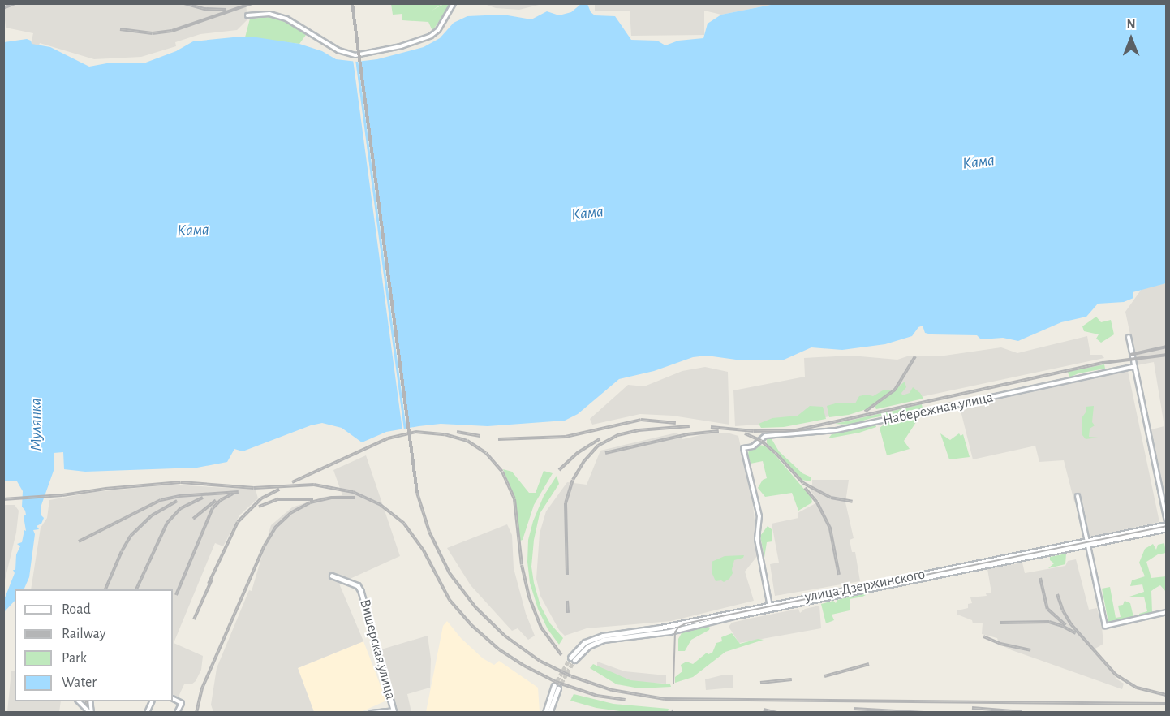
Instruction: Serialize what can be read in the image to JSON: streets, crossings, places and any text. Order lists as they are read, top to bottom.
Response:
{
  "streets": {
    "main road": ["улица Дзержинского"],
    "street": ["Набережная улица", "Вишерская улица"]
  },
  "crossings": [
    ["Набережная улица", "улица Дзержинского"]
  ],
  "water": ["Кама", "Мулянка"],
  "legend": [
    "Road",
    "Railway",
    "Park",
    "Water"
  ],
  "north": "top"
}
